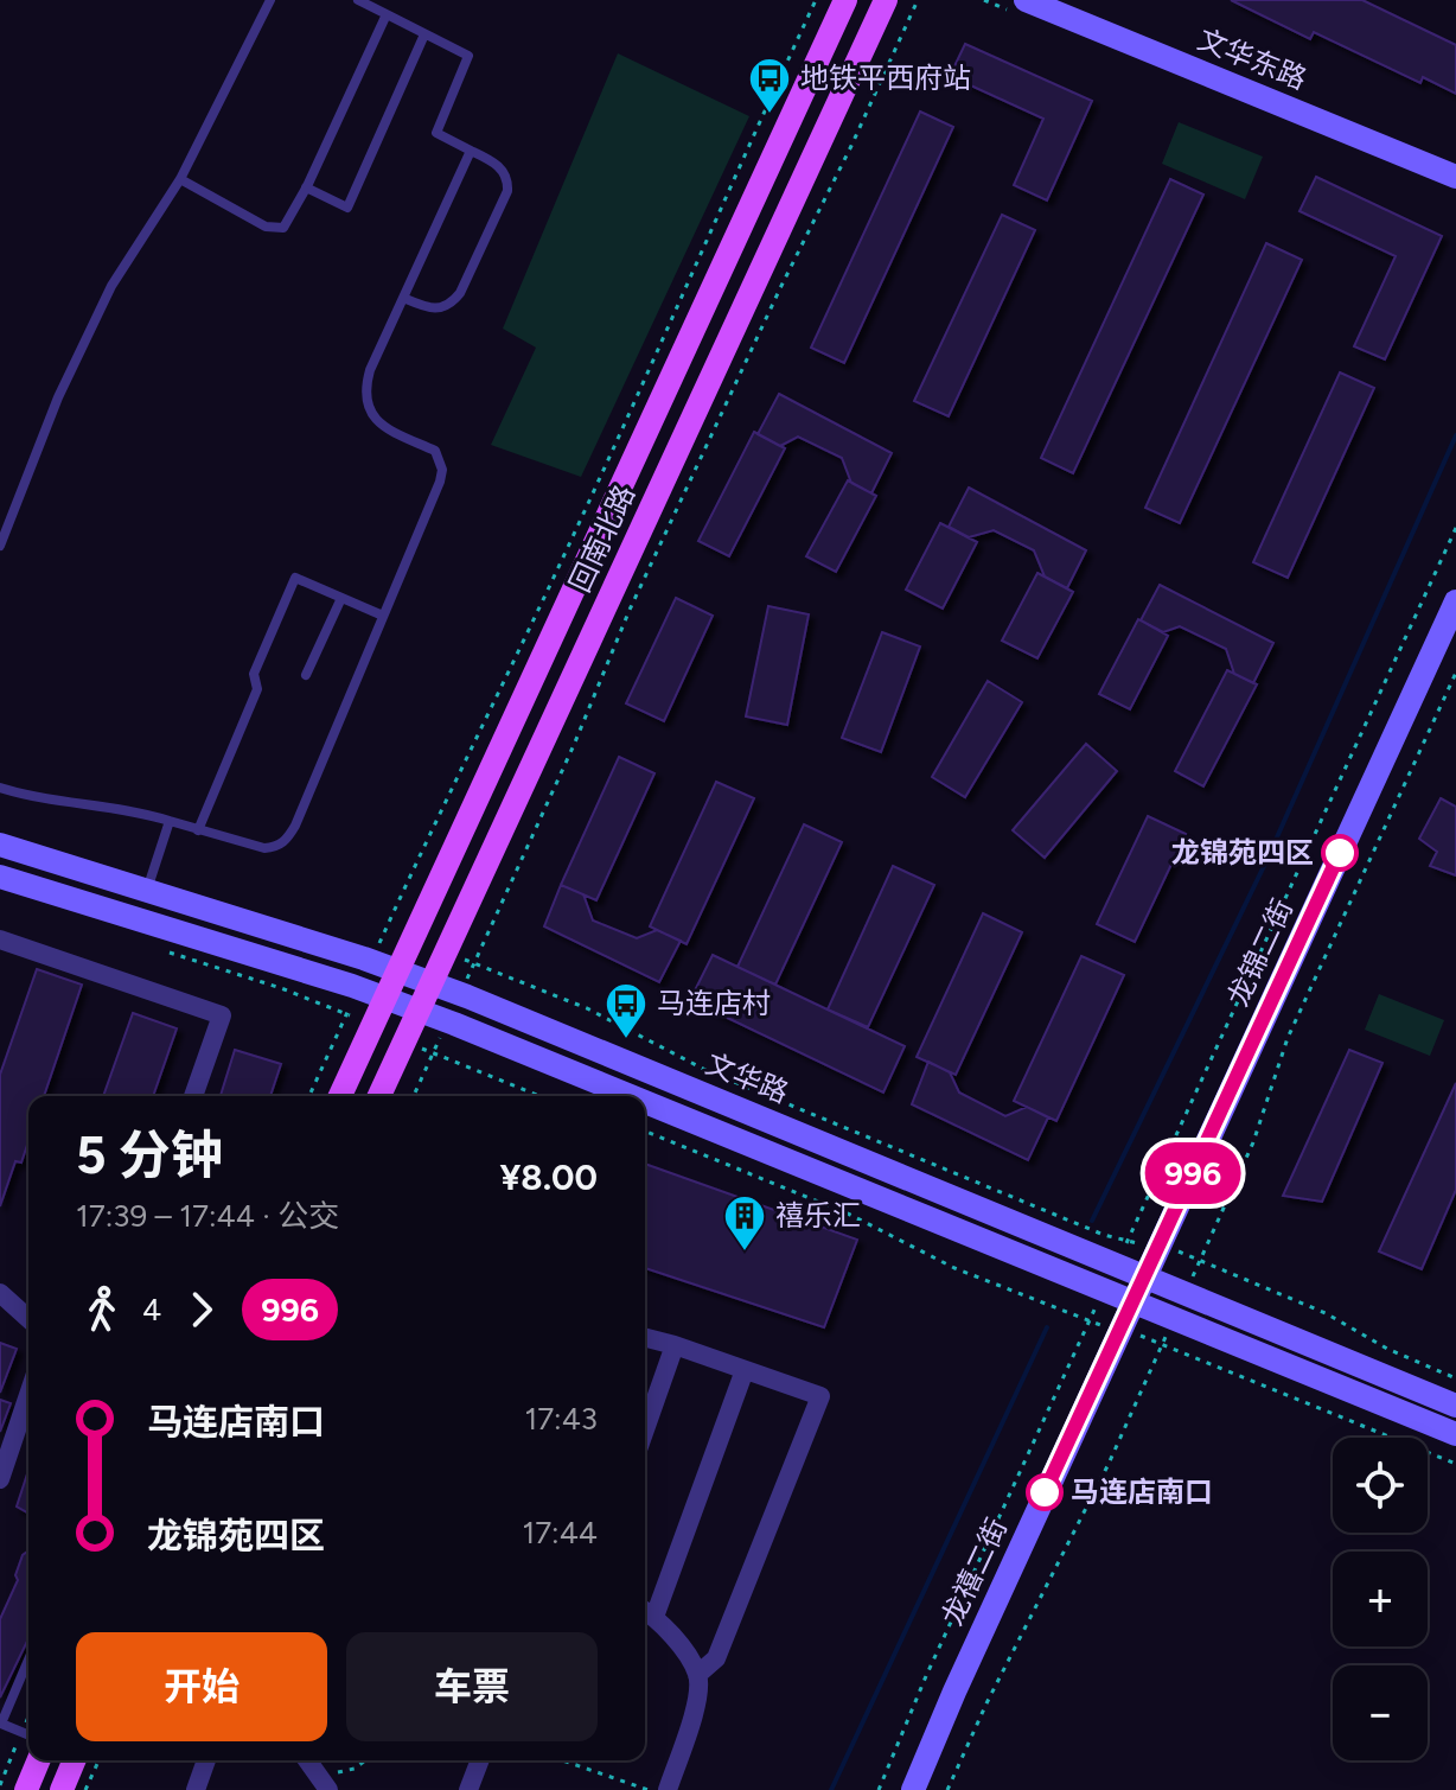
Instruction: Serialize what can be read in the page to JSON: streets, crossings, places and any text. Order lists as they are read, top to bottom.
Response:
{
  "streets": {
    "main road": ["回南北路"],
    "street": [
      "文华东路",
      "龙锦二街",
      "文华路",
      "龙禧二街"
    ]
  },
  "crossings": [
    ["回南北路", "文华路"],
    ["龙锦二街", "文华路"],
    ["龙锦二街", "龙禧二街"],
    ["文华路", "龙禧二街"]
  ],
  "places": {
    "bus stop": ["地铁平西府站", "马连店村"],
    "other": ["龙锦苑四区", "马连店南口"],
    "building": ["禧乐汇"]
  },
  "lines": ["bus line 996"],
  "page": {
    "on_map": "996",
    "heading": ["5 分钟", "17:39 – 17:44 · 公交", "¥8.00"],
    "legs": ["4", "996"],
    "list": [
      {
        "name": "马连店南口",
        "value": "17:43"
      },
      {
        "name": "龙锦苑四区",
        "value": "17:44"
      }
    ],
    "map_buttons": ["+", "−"],
    "buttons": ["开始", "车票"]
  }
}
